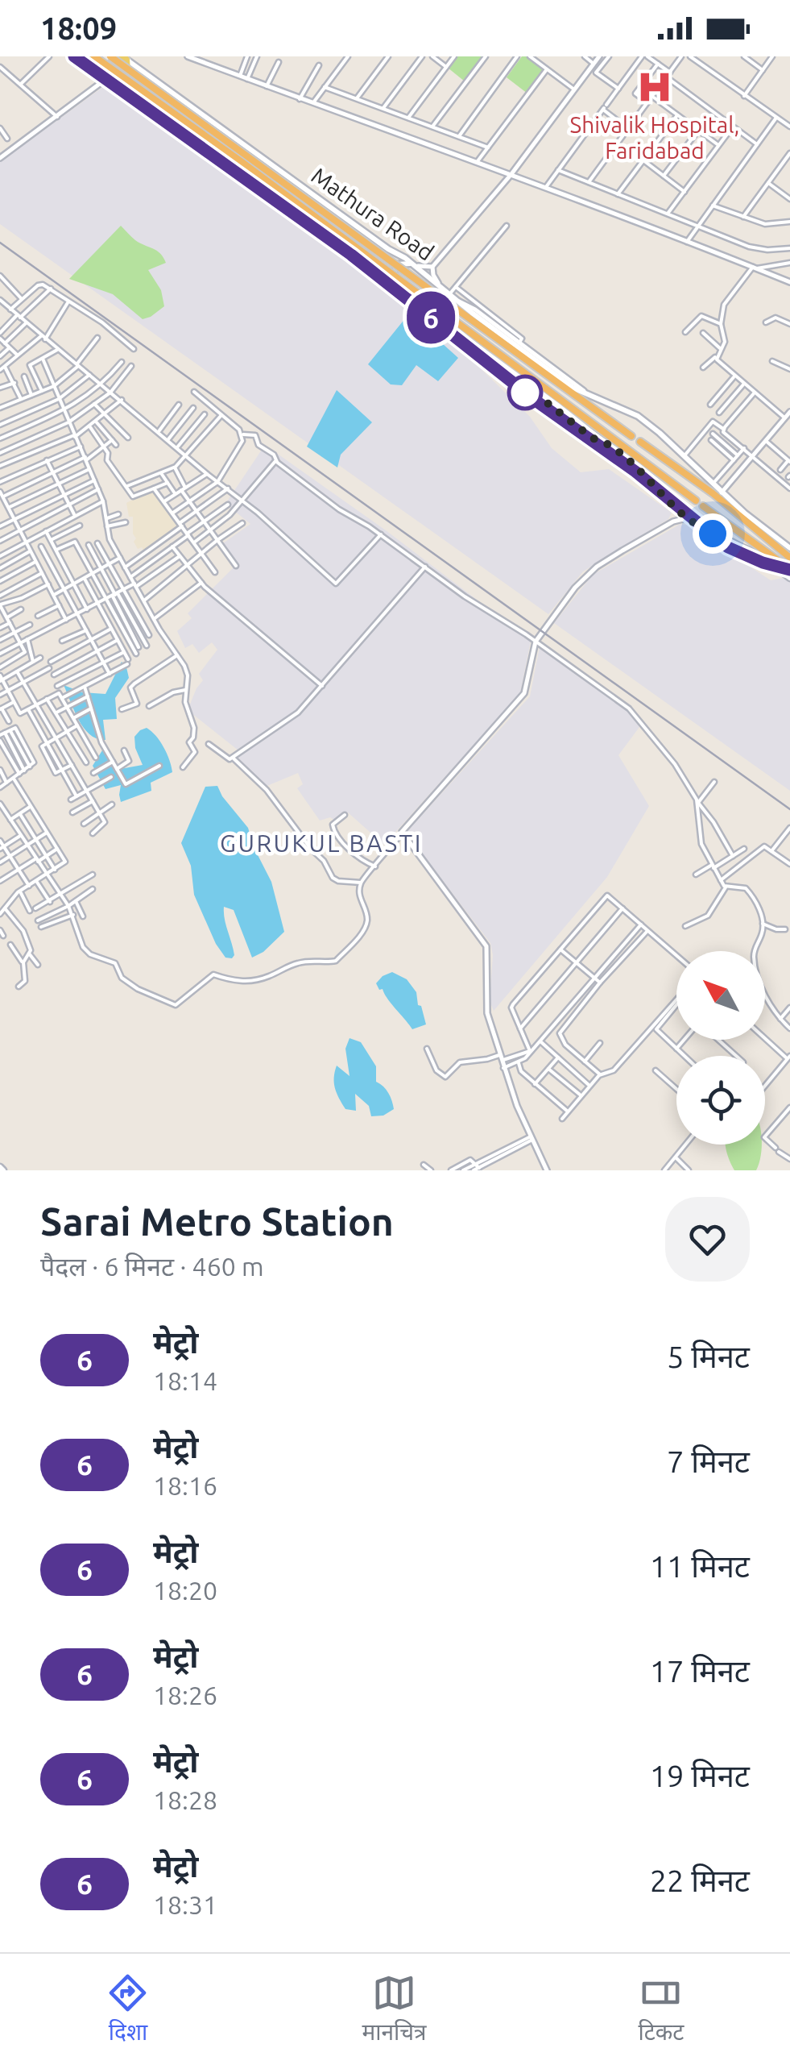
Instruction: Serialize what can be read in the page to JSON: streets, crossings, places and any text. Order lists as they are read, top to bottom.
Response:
{
  "streets": {
    "highway": ["Mathura Road"]
  },
  "districts": ["GURUKUL BASTI"],
  "places": {
    "hospital": ["Shivalik Hospital, Faridabad"]
  },
  "lines": ["metro line 6"],
  "north": "top left",
  "page": {
    "status": "18:09",
    "on_map": "6",
    "heading": ["Sarai Metro Station", "पैदल · 6 मिनट · 460 m"],
    "list": [
      {
        "mark": "6",
        "name": "मेट्रो",
        "note": "18:14",
        "value": "5 मिनट"
      },
      {
        "mark": "6",
        "name": "मेट्रो",
        "note": "18:16",
        "value": "7 मिनट"
      },
      {
        "mark": "6",
        "name": "मेट्रो",
        "note": "18:20",
        "value": "11 मिनट"
      },
      {
        "mark": "6",
        "name": "मेट्रो",
        "note": "18:26",
        "value": "17 मिनट"
      },
      {
        "mark": "6",
        "name": "मेट्रो",
        "note": "18:28",
        "value": "19 मिनट"
      },
      {
        "mark": "6",
        "name": "मेट्रो",
        "note": "18:31",
        "value": "22 मिनट"
      }
    ],
    "tabs": ["दिशा", "मानचित्र", "टिकट"]
  }
}
